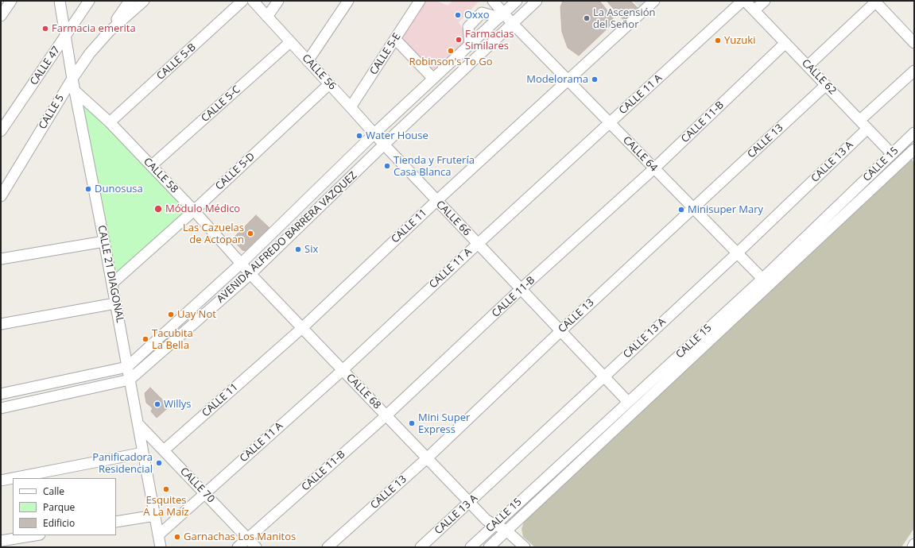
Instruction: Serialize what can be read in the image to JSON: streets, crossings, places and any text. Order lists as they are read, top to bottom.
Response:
{
  "streets": {
    "street": [
      "CALLE 5-E",
      "CALLE 5-B",
      "CALLE 47",
      "CALLE 56",
      "CALLE 62",
      "CALLE 11 A",
      "CALLE 5-C",
      "CALLE 5",
      "CALLE 11-B",
      "CALLE 13",
      "CALLE 64",
      "CALLE 13 A",
      "CALLE 15",
      "CALLE 5-D",
      "CALLE 58",
      "CALLE 66",
      "CALLE 11",
      "AVENIDA ALFREDO BARRERA VAZQUEZ",
      "CALLE 21 DIAGONAL",
      "CALLE 68",
      "CALLE 70"
    ]
  },
  "crossings": [
    ["CALLE 5-E", "CALLE 56"],
    ["CALLE 5-B", "CALLE 58"],
    ["CALLE 47", "CALLE 21 DIAGONAL"],
    ["CALLE 56", "CALLE 5-C"],
    ["CALLE 56", "CALLE 5-D"],
    ["CALLE 56", "CALLE 66"],
    ["CALLE 56", "AVENIDA ALFREDO BARRERA VAZQUEZ"],
    ["CALLE 62", "CALLE 11-B"],
    ["CALLE 62", "CALLE 13"],
    ["CALLE 62", "CALLE 13 A"],
    ["CALLE 62", "CALLE 15"],
    ["CALLE 11 A", "CALLE 64"],
    ["CALLE 11 A", "CALLE 66"],
    ["CALLE 11 A", "CALLE 21 DIAGONAL"],
    ["CALLE 11 A", "CALLE 68"],
    ["CALLE 11 A", "CALLE 70"],
    ["CALLE 5-C", "CALLE 58"],
    ["CALLE 5", "CALLE 21 DIAGONAL"],
    ["CALLE 11-B", "CALLE 64"],
    ["CALLE 11-B", "CALLE 66"],
    ["CALLE 11-B", "CALLE 68"],
    ["CALLE 11-B", "CALLE 70"],
    ["CALLE 13", "CALLE 64"],
    ["CALLE 13", "CALLE 66"],
    ["CALLE 13", "CALLE 68"],
    ["CALLE 64", "CALLE 13 A"],
    ["CALLE 64", "CALLE 15"],
    ["CALLE 64", "CALLE 11"],
    ["CALLE 64", "AVENIDA ALFREDO BARRERA VAZQUEZ"],
    ["CALLE 13 A", "CALLE 66"],
    ["CALLE 13 A", "CALLE 68"],
    ["CALLE 15", "CALLE 66"],
    ["CALLE 15", "CALLE 68"],
    ["CALLE 5-D", "CALLE 58"],
    ["CALLE 5-D", "CALLE 21 DIAGONAL"],
    ["CALLE 58", "AVENIDA ALFREDO BARRERA VAZQUEZ"],
    ["CALLE 58", "CALLE 21 DIAGONAL"],
    ["CALLE 58", "CALLE 68"],
    ["CALLE 66", "CALLE 11"],
    ["CALLE 66", "AVENIDA ALFREDO BARRERA VAZQUEZ"],
    ["CALLE 11", "CALLE 68"],
    ["CALLE 11", "CALLE 70"],
    ["AVENIDA ALFREDO BARRERA VAZQUEZ", "CALLE 21 DIAGONAL"],
    ["AVENIDA ALFREDO BARRERA VAZQUEZ", "CALLE 68"],
    ["CALLE 21 DIAGONAL", "CALLE 70"]
  ],
  "places": [
    "Oxxo",
    "La Ascensión del Señor",
    "Farmacia emerita",
    "Farmacias Similares",
    "Yuzuki",
    "Robinson's To Go",
    "Modelorama",
    "Water House",
    "Tienda y Frutería Casa Blanca",
    "Dunosusa",
    "Módulo Médico",
    "Minisuper Mary",
    "Las Cazuelas de Actopan",
    "Six",
    "Uay Not",
    "Tacubita La Bella",
    "Willys",
    "Mini Super Express",
    "Panificadora Residencial",
    "Esquites A La Maíz",
    "Garnachas Los Manitos"
  ],
  "legend": ["Calle", "Parque", "Edificio"]
}
